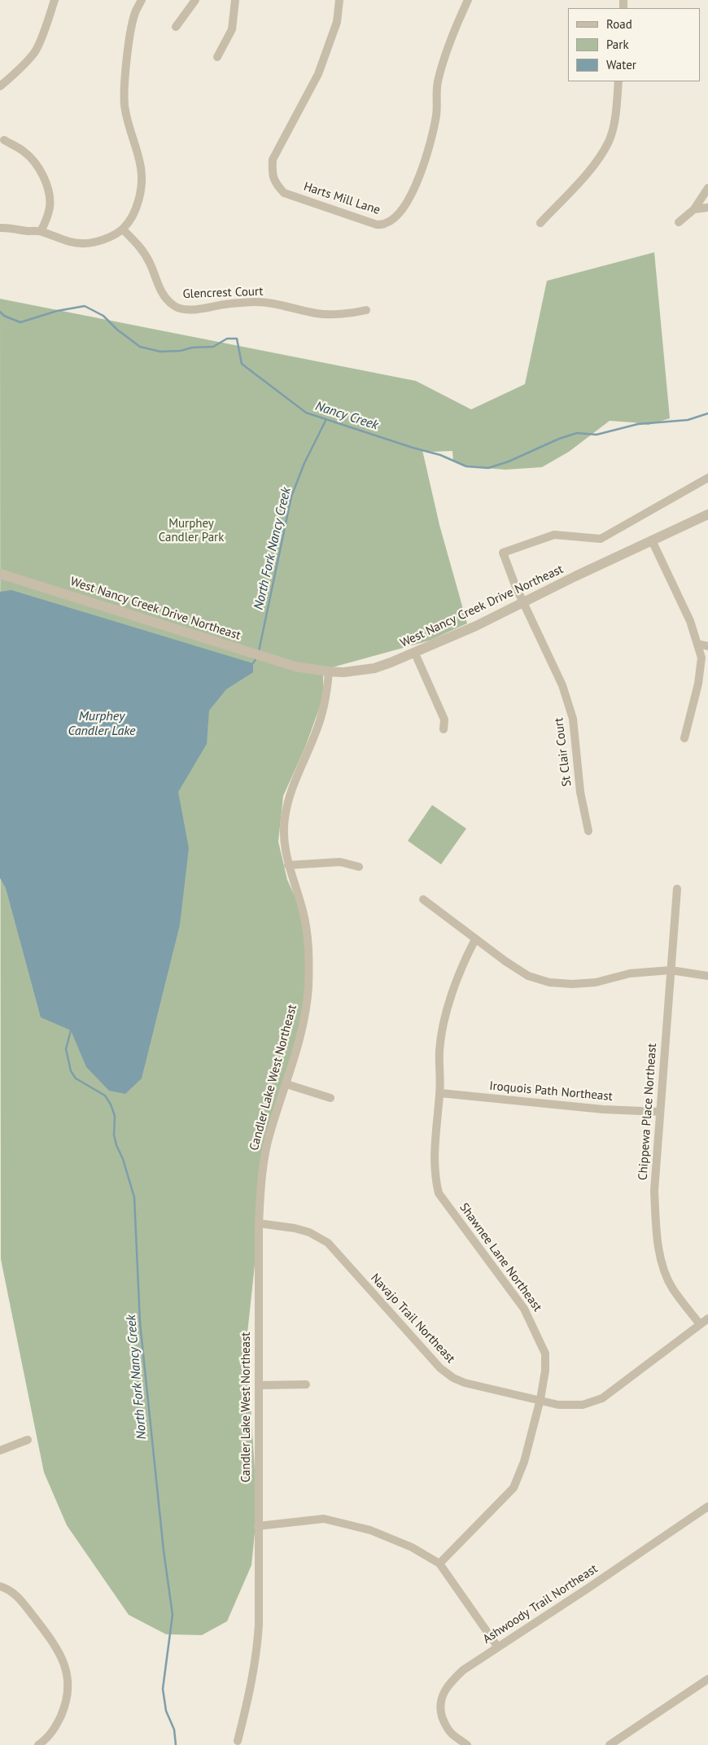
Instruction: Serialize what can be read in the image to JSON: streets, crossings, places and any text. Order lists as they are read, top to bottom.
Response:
{
  "streets": {
    "street": [
      "Harts Mill Lane",
      "Glencrest Court",
      "West Nancy Creek Drive Northeast",
      "St Clair Court",
      "Candler Lake West Northeast",
      "Iroquois Path Northeast",
      "Chippewa Place Northeast",
      "Shawnee Lane Northeast",
      "Navajo Trail Northeast",
      "Ashwoody Trail Northeast"
    ]
  },
  "crossings": [
    ["West Nancy Creek Drive Northeast", "St Clair Court"],
    ["West Nancy Creek Drive Northeast", "Candler Lake West Northeast"],
    ["Candler Lake West Northeast", "Navajo Trail Northeast"],
    ["Iroquois Path Northeast", "Chippewa Place Northeast"],
    ["Iroquois Path Northeast", "Shawnee Lane Northeast"],
    ["Chippewa Place Northeast", "Navajo Trail Northeast"],
    ["Shawnee Lane Northeast", "Navajo Trail Northeast"]
  ],
  "water": ["Nancy Creek", "North Fork Nancy Creek", "Murphey Candler Lake"],
  "parks": ["Murphey Candler Park"],
  "legend": ["Road", "Park", "Water"]
}
